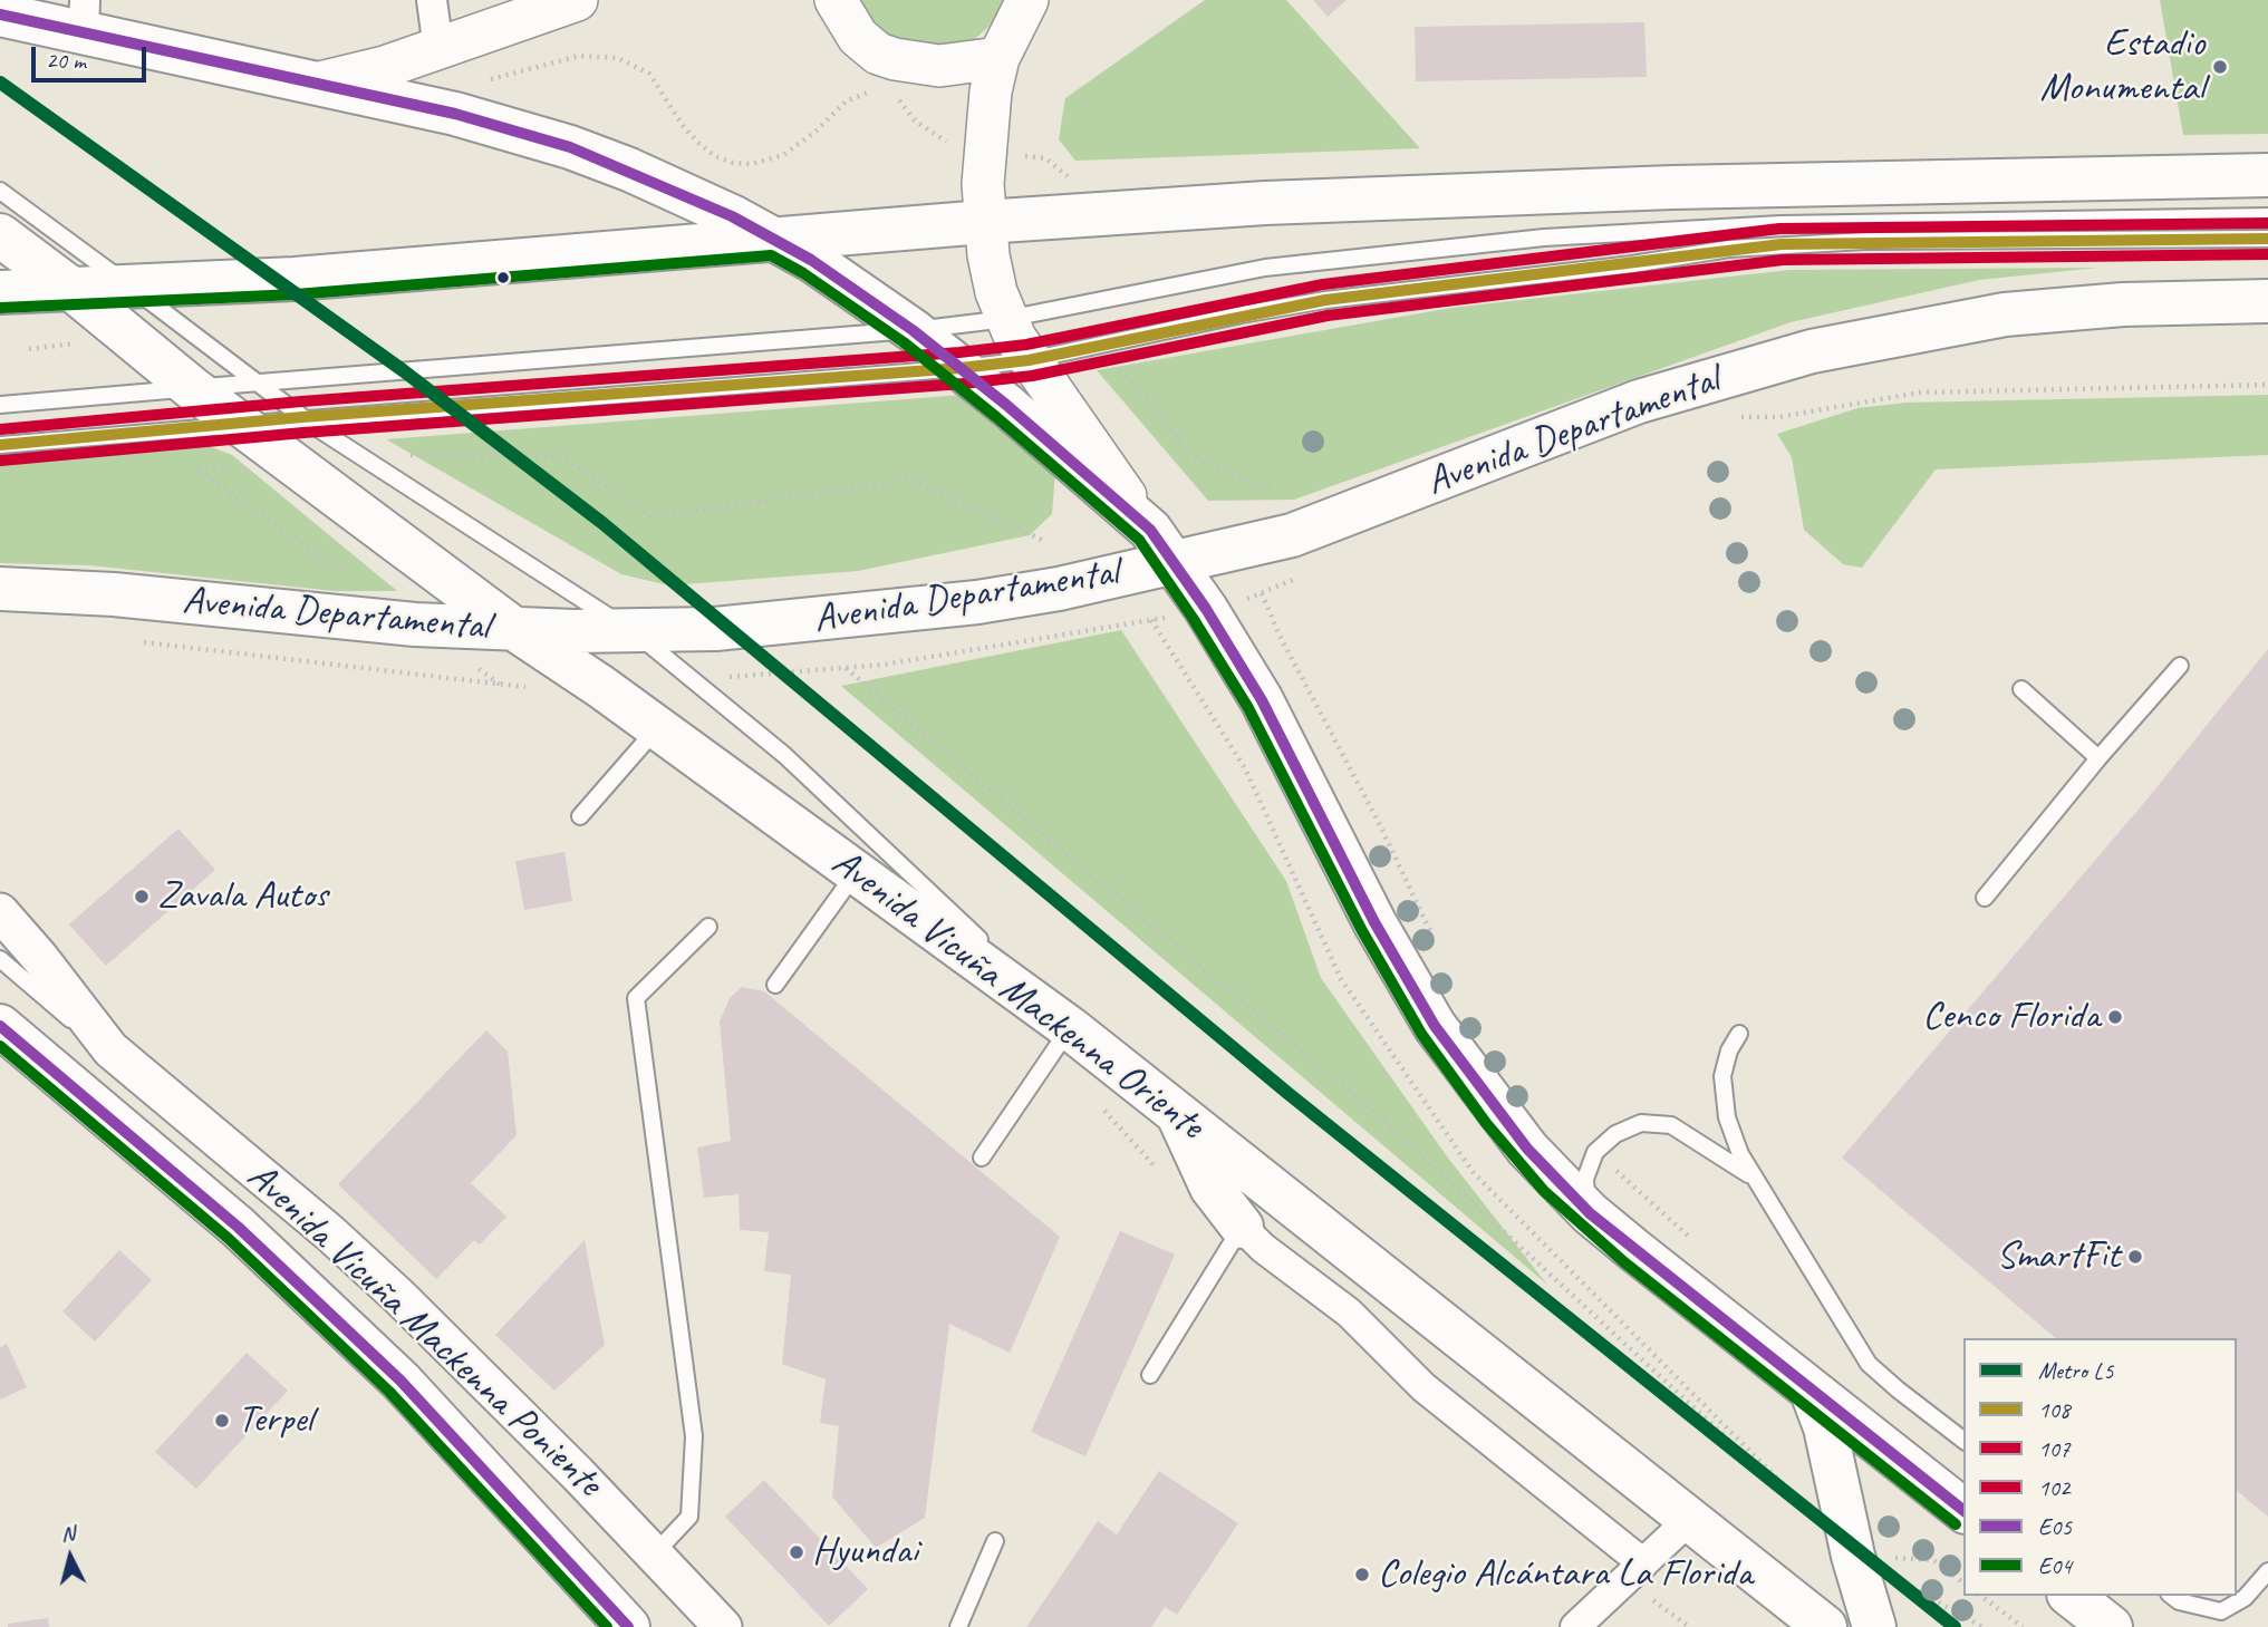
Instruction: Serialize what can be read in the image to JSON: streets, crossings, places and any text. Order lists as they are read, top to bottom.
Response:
{
  "streets": {
    "main road": ["Avenida Departamental", "Avenida Vicuña Mackenna Oriente", "Avenida Vicuña Mackenna Poniente"]
  },
  "crossings": [
    ["Avenida Departamental", "Avenida Vicuña Mackenna Oriente"]
  ],
  "places": [
    "Estadio Monumental",
    "Zavala Autos",
    "Cenco Florida",
    "SmartFit",
    "Terpel",
    "Hyundai",
    "Colegio Alcántara La Florida"
  ],
  "lines": [
    "transit line E05",
    "metro line L5",
    "transit line 102",
    "transit line 108",
    "transit line 107",
    "transit line E04"
  ],
  "legend": [
    "Metro L5",
    "108",
    "107",
    "102",
    "E05",
    "E04"
  ],
  "scale_bar": "20 m",
  "north": "top"
}
